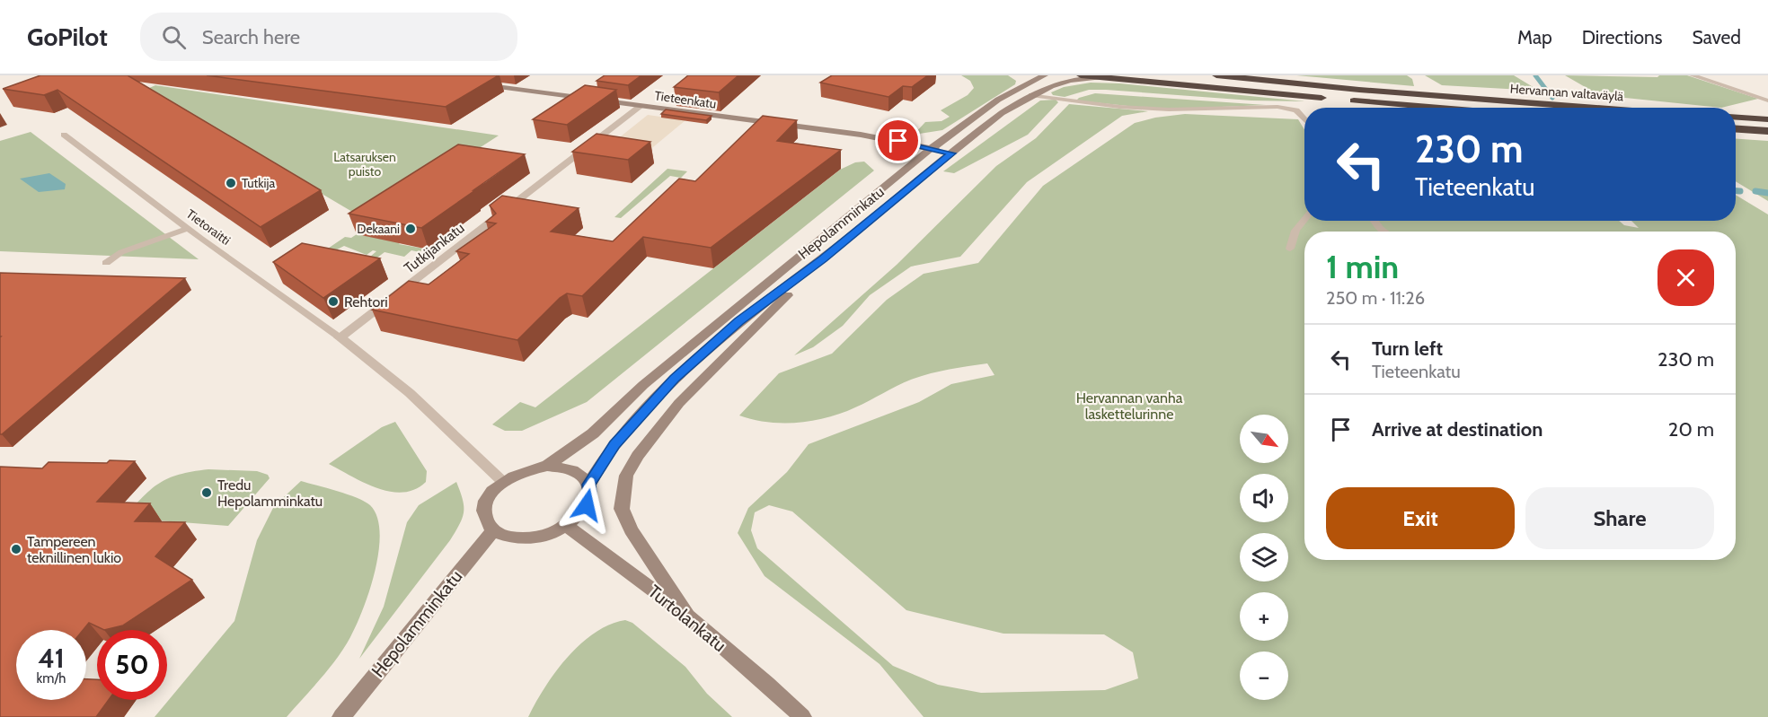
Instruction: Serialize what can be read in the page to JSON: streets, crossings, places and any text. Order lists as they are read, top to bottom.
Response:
{
  "streets": {
    "highway": ["Hervannan valtaväylä"],
    "main road": ["Tieteenkatu", "Hepolamminkatu", "Turtolankatu"],
    "street": ["Tutkijankatu"],
    "lane": ["Tietoraitti"]
  },
  "crossings": [
    ["Hervannan valtaväylä", "Hepolamminkatu"],
    ["Tieteenkatu", "Hepolamminkatu"],
    ["Tieteenkatu", "Tutkijankatu"],
    ["Hepolamminkatu", "Turtolankatu"],
    ["Tietoraitti", "Tutkijankatu"]
  ],
  "parks": ["Latsaruksen puisto", "Hervannan vanha laskettelurinne"],
  "places": [
    "Tutkija",
    "Dekaani",
    "Rehtori",
    "Tredu Hepolamminkatu",
    "Tampereen teknillinen lukio"
  ],
  "north": "bottom right",
  "page": {
    "header": "GoPilot",
    "search": "Search here",
    "nav": ["Map", "Directions", "Saved"],
    "turn": ["230 m", "Tieteenkatu"],
    "heading": ["1 min", "250 m · 11:26"],
    "list": [
      {
        "name": "Turn left",
        "note": "Tieteenkatu",
        "value": "230 m"
      },
      {
        "name": "Arrive at destination",
        "value": "20 m"
      }
    ],
    "map_buttons": ["+", "−"],
    "buttons": ["Exit", "Share"],
    "speed": "41 km/h",
    "limit": "50"
  }
}
